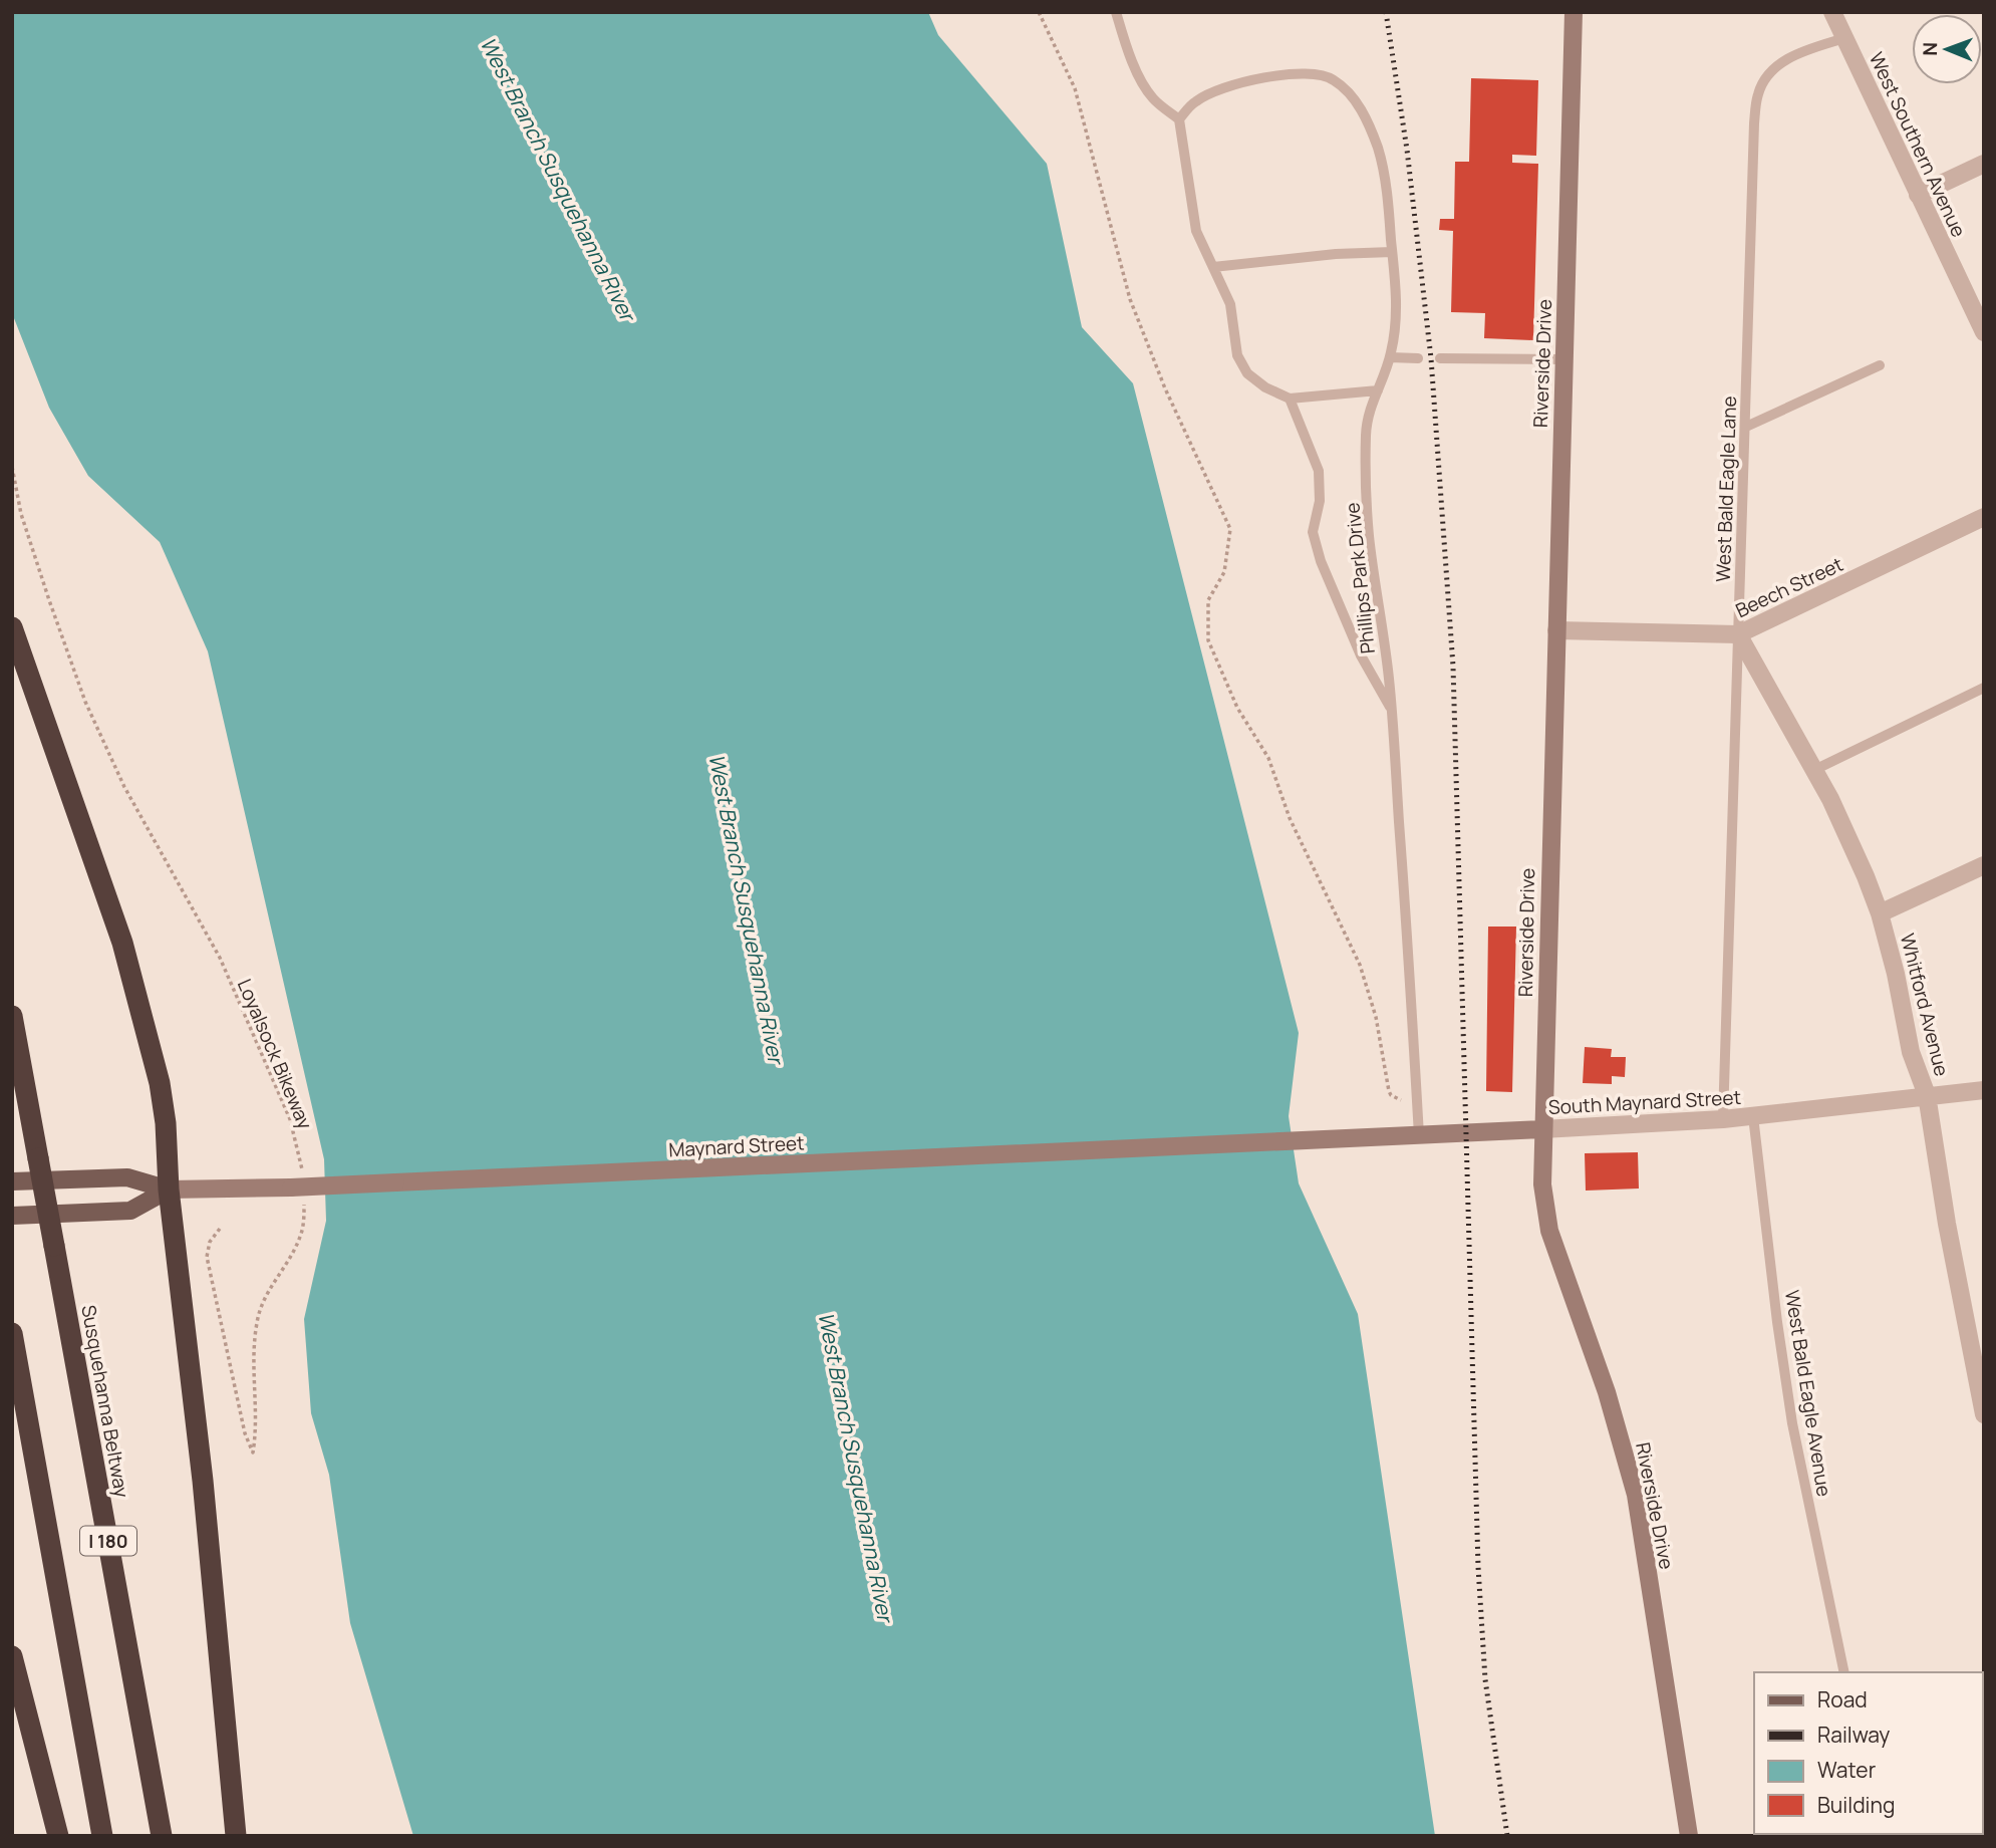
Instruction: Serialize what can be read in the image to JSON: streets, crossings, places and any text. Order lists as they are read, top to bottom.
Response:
{
  "streets": {
    "highway": ["Susquehanna Beltway", "I 180"],
    "main road": ["Riverside Drive", "South Maynard Street", "Maynard Street"],
    "street": ["West Southern Avenue", "Beech Street", "Whitford Avenue"],
    "lane": ["West Bald Eagle Lane", "Phillips Park Drive", "West Bald Eagle Avenue"],
    "path": ["Loyalsock Bikeway"]
  },
  "crossings": [
    ["West Southern Avenue", "West Bald Eagle Lane"],
    ["Riverside Drive", "Beech Street"],
    ["Riverside Drive", "South Maynard Street"],
    ["West Bald Eagle Lane", "Beech Street"],
    ["West Bald Eagle Lane", "Whitford Avenue"],
    ["West Bald Eagle Lane", "South Maynard Street"],
    ["Phillips Park Drive", "South Maynard Street"],
    ["Beech Street", "Whitford Avenue"],
    ["Whitford Avenue", "South Maynard Street"],
    ["Loyalsock Bikeway", "Maynard Street"],
    ["South Maynard Street", "Maynard Street"],
    ["South Maynard Street", "West Bald Eagle Avenue"]
  ],
  "water": ["West Branch Susquehanna River"],
  "legend": [
    "Road",
    "Railway",
    "Water",
    "Building"
  ],
  "north": "left"
}
